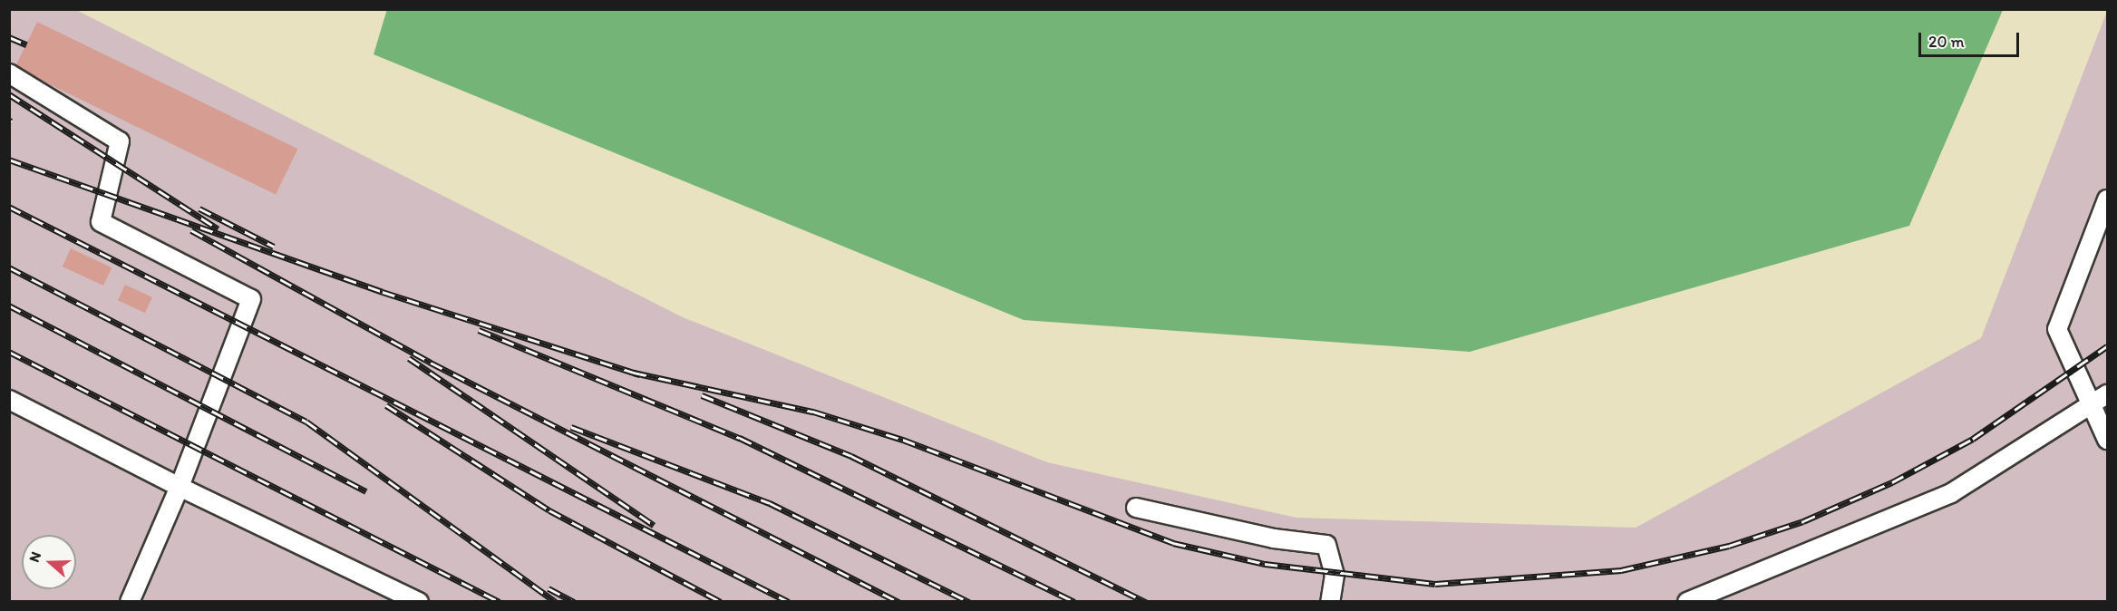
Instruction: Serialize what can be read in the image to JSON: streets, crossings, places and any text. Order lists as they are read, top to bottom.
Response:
{
  "scale_bar": "20 m",
  "north": "left"
}
